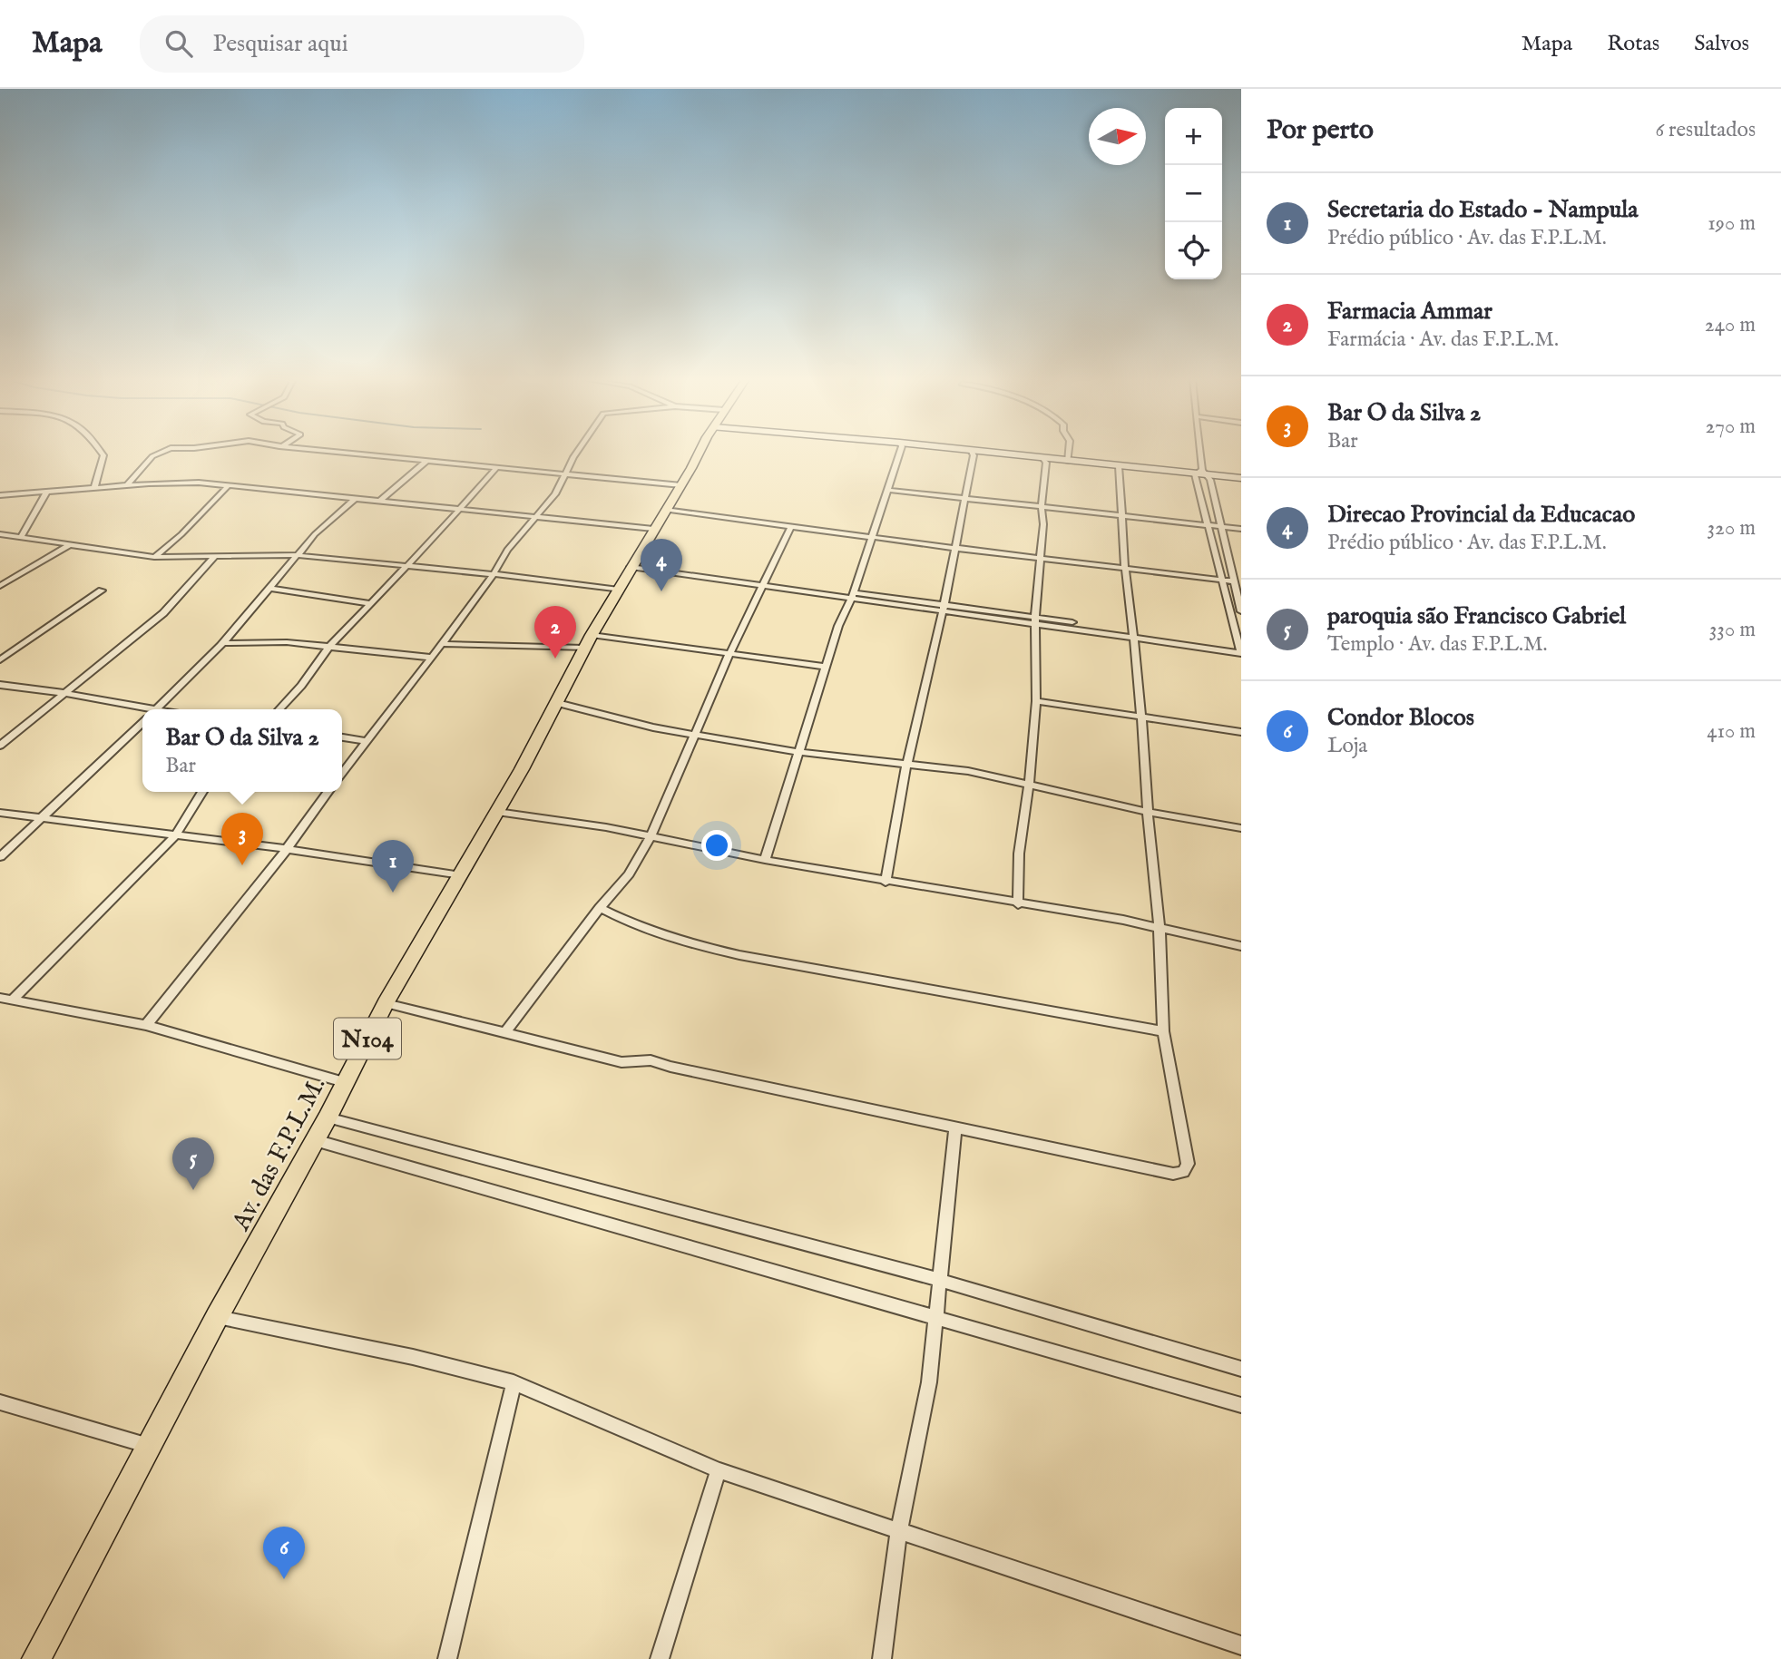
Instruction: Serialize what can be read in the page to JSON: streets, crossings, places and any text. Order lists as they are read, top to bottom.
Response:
{
  "streets": {
    "main road": ["N104", "Av. das F.P.L.M."]
  },
  "north": "right",
  "page": {
    "header": "Mapa",
    "search": "Pesquisar aqui",
    "nav": ["Mapa", "Rotas", "Salvos"],
    "heading": ["Por perto", "6 resultados"],
    "map_buttons": ["+", "−"],
    "list": [
      {
        "mark": "1",
        "name": "Secretaria do Estado - Nampula",
        "note": "Prédio público · Av. das F.P.L.M.",
        "value": "190 m"
      },
      {
        "mark": "2",
        "name": "Farmacia Ammar",
        "note": "Farmácia · Av. das F.P.L.M.",
        "value": "240 m"
      },
      {
        "mark": "3",
        "name": "Bar O da Silva 2",
        "note": "Bar",
        "value": "270 m"
      },
      {
        "mark": "4",
        "name": "Direcao Provincial da Educacao",
        "note": "Prédio público · Av. das F.P.L.M.",
        "value": "320 m"
      },
      {
        "mark": "5",
        "name": "paroquia são Francisco Gabriel",
        "note": "Templo · Av. das F.P.L.M.",
        "value": "330 m"
      },
      {
        "mark": "6",
        "name": "Condor Blocos",
        "note": "Loja",
        "value": "410 m"
      }
    ],
    "pins": [
      "4",
      "2",
      "3",
      "1",
      "5",
      "6"
    ],
    "popup": ["Bar O da Silva 2", "Bar"]
  }
}
